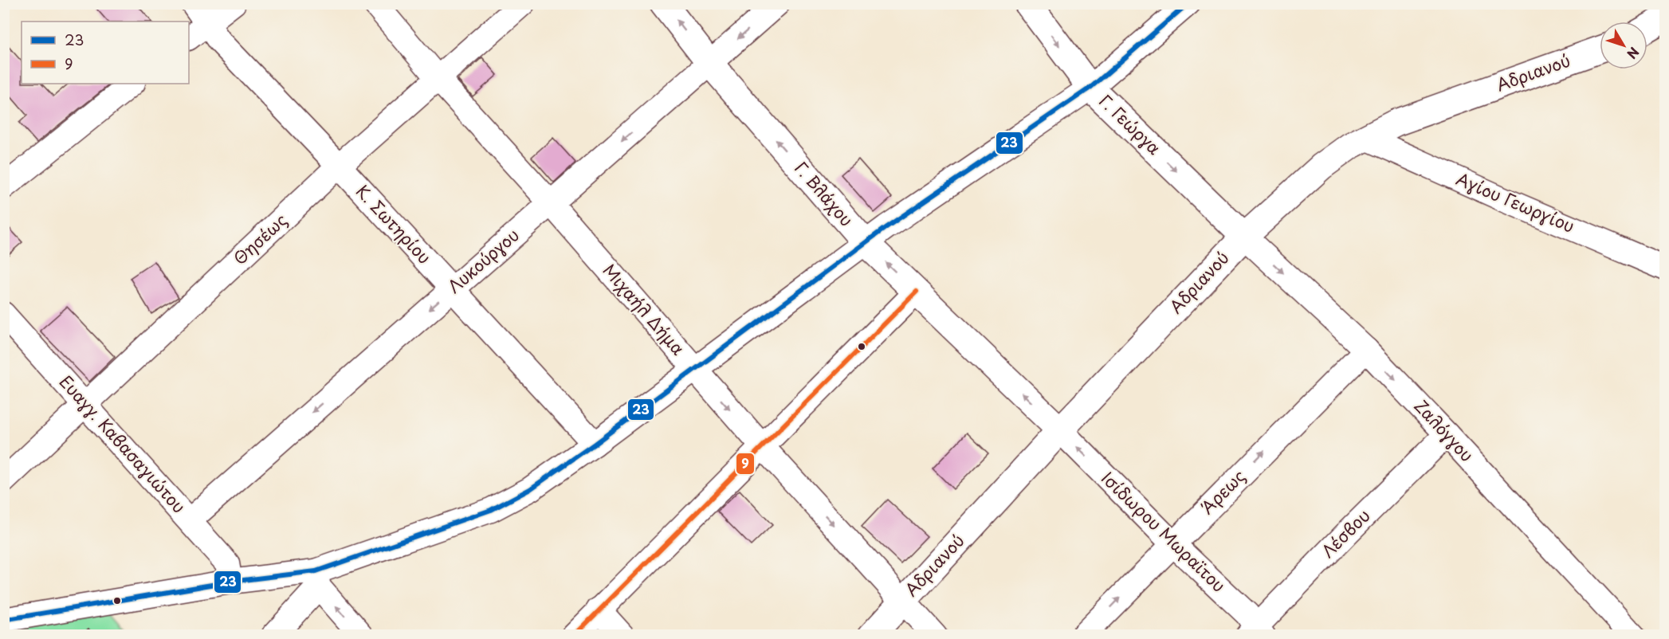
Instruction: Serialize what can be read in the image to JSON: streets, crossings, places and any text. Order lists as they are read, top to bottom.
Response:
{
  "streets": {
    "street": [
      "Αδριανού",
      "Γ. Γεώργα",
      "Γ. Βλάχου",
      "Αγίου Γεωργίου",
      "Κ. Σωτηρίου",
      "Θησέως",
      "Λυκούργου",
      "Μιχαήλ Δήμα",
      "Ζαλόγγου",
      "Ευαγγ. Καβασαγιώτου",
      "Άρεως",
      "Ισίδωρου Μωραϊτου",
      "Λέσβου"
    ]
  },
  "crossings": [
    ["Αδριανού", "Γ. Γεώργα"],
    ["Αδριανού", "Γ. Βλάχου"],
    ["Αδριανού", "Αγίου Γεωργίου"],
    ["Αδριανού", "Μιχαήλ Δήμα"],
    ["Αδριανού", "Ζαλόγγου"],
    ["Αδριανού", "Ισίδωρου Μωραϊτου"],
    ["Γ. Γεώργα", "Ζαλόγγου"],
    ["Γ. Βλάχου", "Λυκούργου"],
    ["Γ. Βλάχου", "Ισίδωρου Μωραϊτου"],
    ["Κ. Σωτηρίου", "Θησέως"],
    ["Κ. Σωτηρίου", "Λυκούργου"],
    ["Θησέως", "Μιχαήλ Δήμα"],
    ["Θησέως", "Ευαγγ. Καβασαγιώτου"],
    ["Λυκούργου", "Μιχαήλ Δήμα"],
    ["Λυκούργου", "Ευαγγ. Καβασαγιώτου"],
    ["Ζαλόγγου", "Άρεως"],
    ["Ζαλόγγου", "Λέσβου"],
    ["Άρεως", "Ισίδωρου Μωραϊτου"],
    ["Ισίδωρου Μωραϊτου", "Λέσβου"]
  ],
  "one_way": [
    "Γ. Γεώργα",
    "Γ. Βλάχου",
    "Μιχαήλ Δήμα",
    "Ζαλόγγου",
    "Άρεως",
    "Ισίδωρου Μωραϊτου"
  ],
  "lines": ["transit line 23", "transit line 9"],
  "legend": ["23", "9"],
  "north": "bottom right"
}
